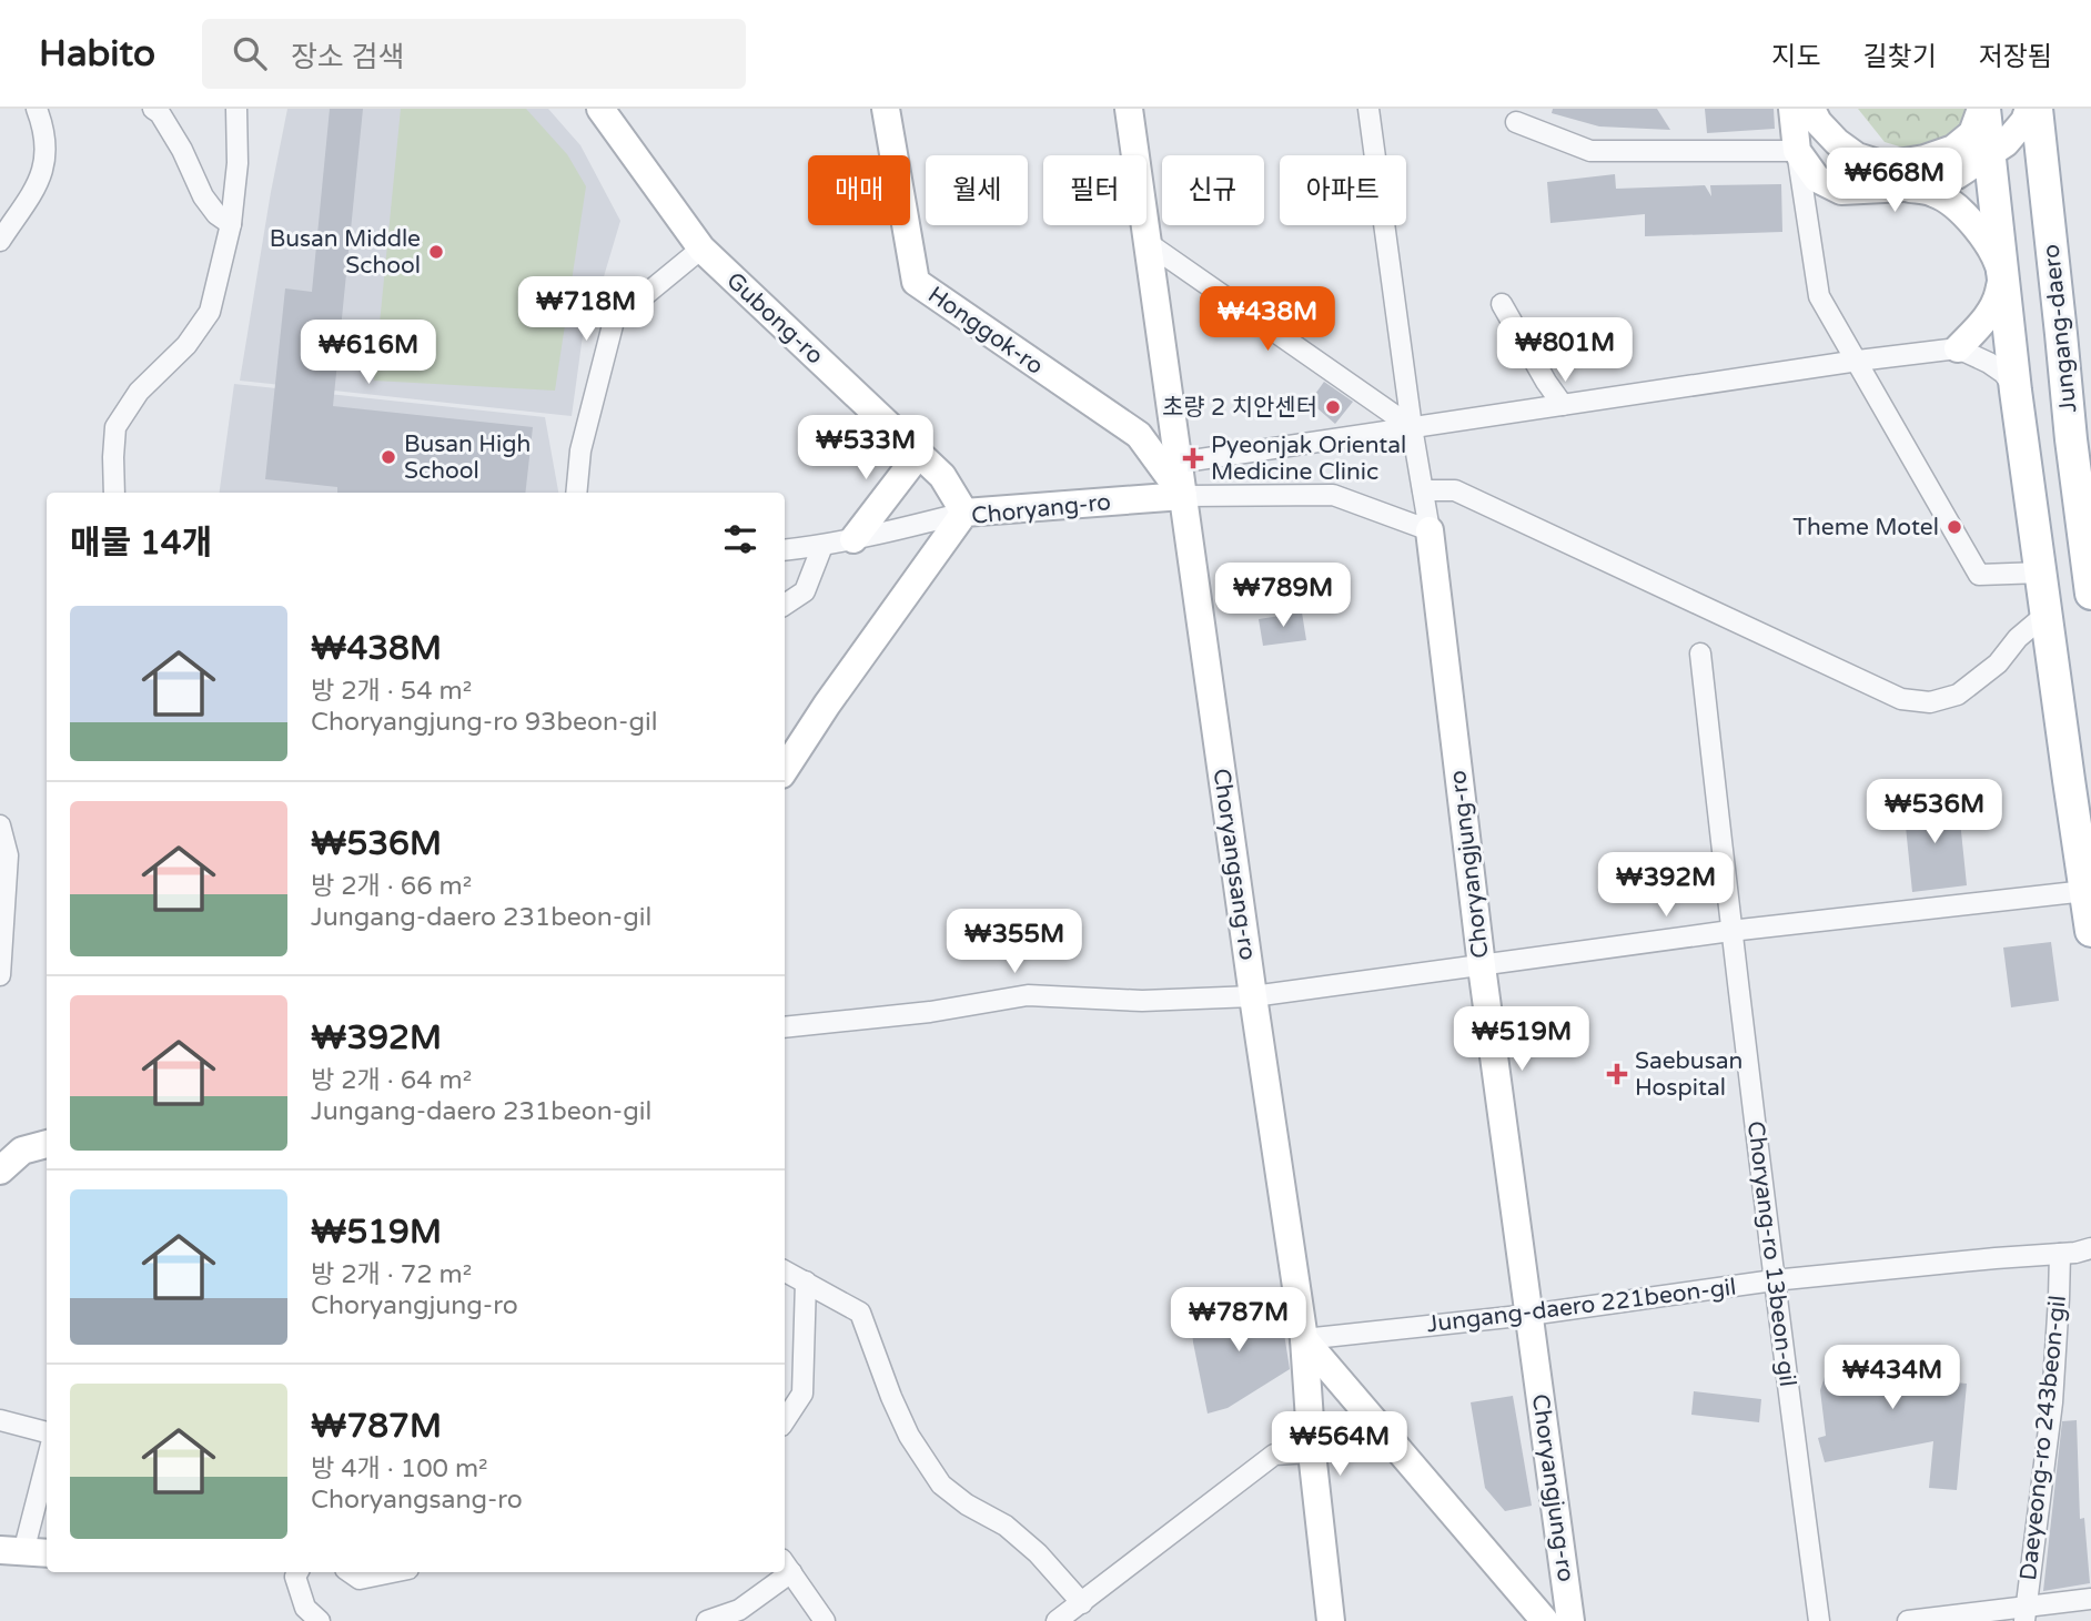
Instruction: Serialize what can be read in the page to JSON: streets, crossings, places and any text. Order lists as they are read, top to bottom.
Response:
{
  "streets": {
    "main road": ["Jungang-daero"],
    "street": [
      "Gubong-ro",
      "Honggok-ro",
      "Choryang-ro",
      "Choryangsang-ro",
      "Choryangjung-ro",
      "Choryang-ro 13beon-gil",
      "Jungang-daero 221beon-gil",
      "Daeyeong-ro 243beon-gil"
    ]
  },
  "crossings": [
    ["Gubong-ro", "Choryang-ro"],
    ["Honggok-ro", "Choryang-ro"],
    ["Honggok-ro", "Choryangsang-ro"],
    ["Choryang-ro", "Choryangsang-ro"],
    ["Choryang-ro", "Choryangjung-ro"],
    ["Choryangsang-ro", "Jungang-daero 221beon-gil"],
    ["Choryangjung-ro", "Jungang-daero 221beon-gil"],
    ["Choryang-ro 13beon-gil", "Jungang-daero 221beon-gil"],
    ["Jungang-daero 221beon-gil", "Daeyeong-ro 243beon-gil"]
  ],
  "places": {
    "other": [
      "Busan Middle School",
      "초량 2 치안센터",
      "Busan High School",
      "Theme Motel"
    ],
    "health": ["Pyeonjak Oriental Medicine Clinic", "Saebusan Hospital"]
  },
  "page": {
    "header": "Habito",
    "search": "장소 검색",
    "nav": ["지도", "길찾기", "저장됨"],
    "price": [
      "₩668M",
      "₩718M",
      "₩438M",
      "₩801M",
      "₩616M",
      "₩533M",
      "₩789M",
      "₩536M",
      "₩392M",
      "₩355M",
      "₩519M",
      "₩787M",
      "₩434M",
      "₩564M"
    ],
    "chip": [
      "매매",
      "월세",
      "필터",
      "신규",
      "아파트"
    ],
    "heading": "매물 14개",
    "list": [
      {
        "name": "₩438M",
        "note": "방 2개 · 54 m² · Choryangjung-ro 93beon-gil"
      },
      {
        "name": "₩536M",
        "note": "방 2개 · 66 m² · Jungang-daero 231beon-gil"
      },
      {
        "name": "₩392M",
        "note": "방 2개 · 64 m² · Jungang-daero 231beon-gil"
      },
      {
        "name": "₩519M",
        "note": "방 2개 · 72 m² · Choryangjung-ro"
      },
      {
        "name": "₩787M",
        "note": "방 4개 · 100 m² · Choryangsang-ro"
      }
    ]
  }
}
